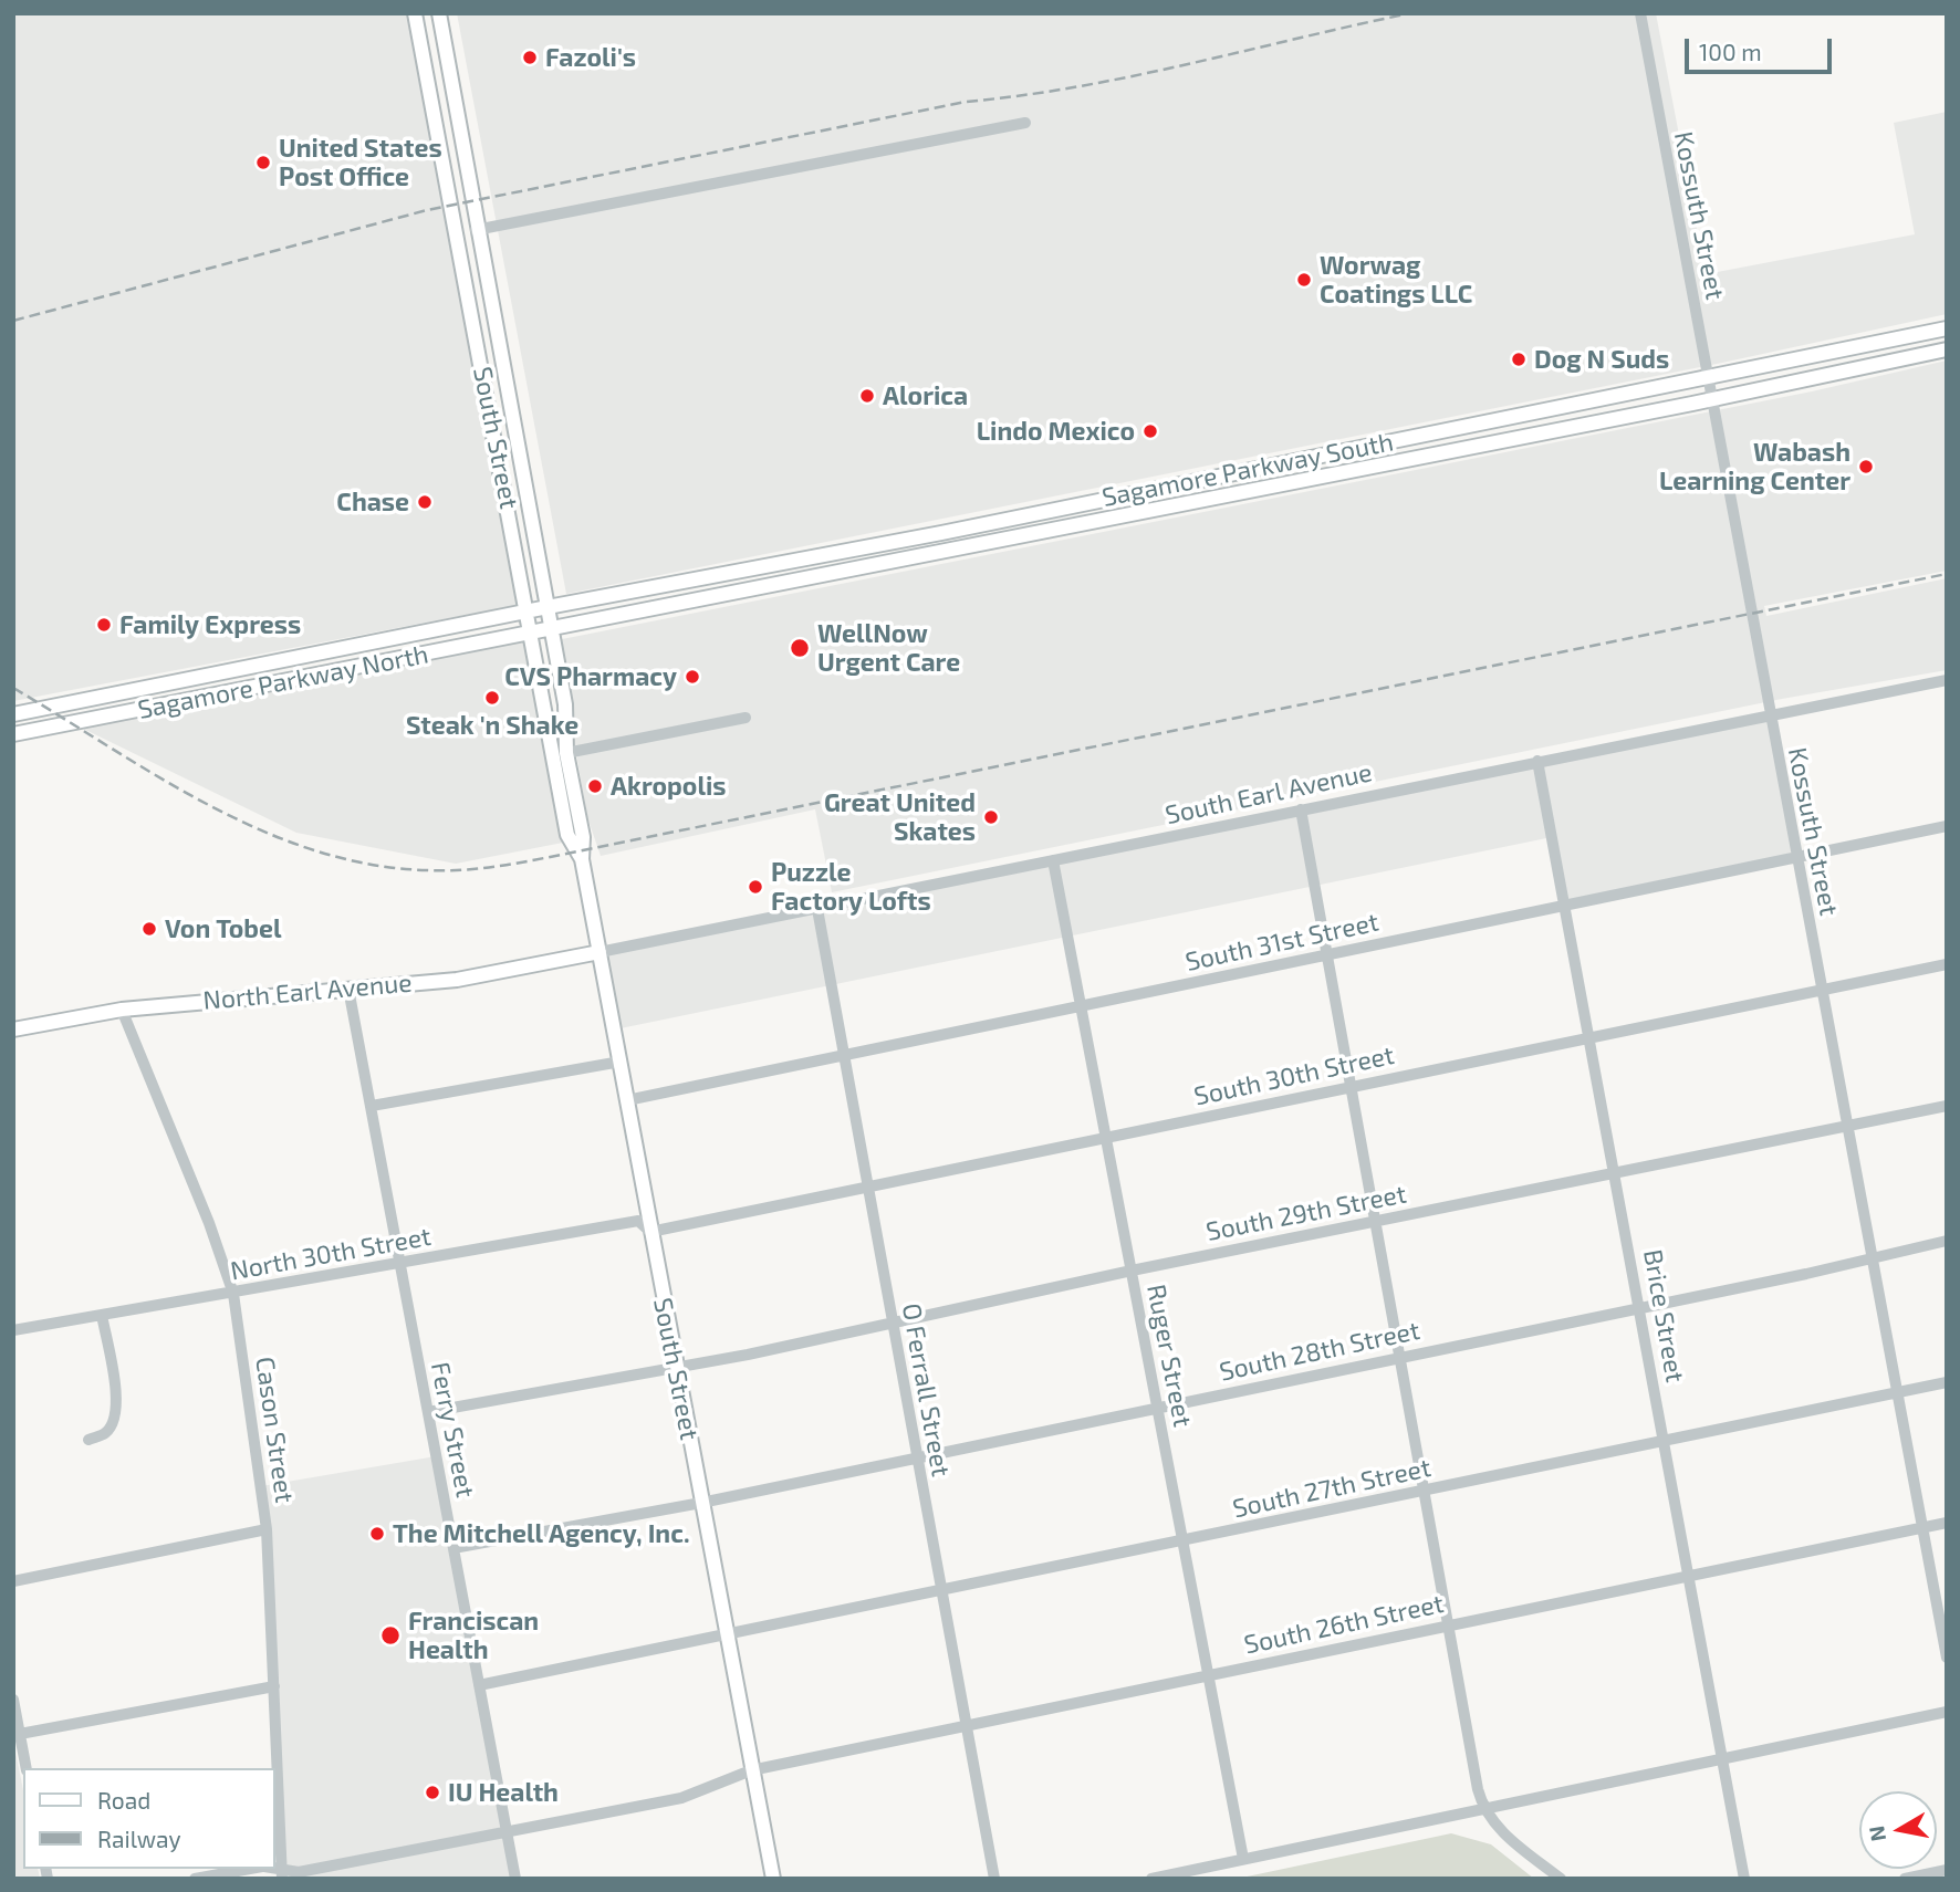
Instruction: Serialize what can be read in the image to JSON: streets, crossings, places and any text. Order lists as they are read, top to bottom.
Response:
{
  "streets": {
    "main road": [
      "South Street",
      "Sagamore Parkway South",
      "Sagamore Parkway North",
      "North Earl Avenue"
    ],
    "street": [
      "Kossuth Street",
      "South Earl Avenue",
      "South 31st Street",
      "South 30th Street",
      "South 29th Street",
      "North 30th Street",
      "Brice Street",
      "South 28th Street",
      "Ruger Street",
      "O Ferrall Street",
      "Cason Street",
      "Ferry Street",
      "South 27th Street",
      "South 26th Street"
    ]
  },
  "crossings": [
    ["Kossuth Street", "Sagamore Parkway South"],
    ["Kossuth Street", "South Earl Avenue"],
    ["Kossuth Street", "South 31st Street"],
    ["Kossuth Street", "South 30th Street"],
    ["Kossuth Street", "South 29th Street"],
    ["Kossuth Street", "South 28th Street"],
    ["Kossuth Street", "South 27th Street"],
    ["Kossuth Street", "South 26th Street"],
    ["South Street", "Sagamore Parkway South"],
    ["South Street", "Sagamore Parkway North"],
    ["South Street", "South Earl Avenue"],
    ["South Street", "South 31st Street"],
    ["South Street", "North Earl Avenue"],
    ["South Street", "South 30th Street"],
    ["South Street", "South 29th Street"],
    ["South Street", "North 30th Street"],
    ["South Street", "South 28th Street"],
    ["South Street", "South 27th Street"],
    ["South Street", "South 26th Street"],
    ["Sagamore Parkway South", "Sagamore Parkway North"],
    ["South Earl Avenue", "North Earl Avenue"],
    ["South Earl Avenue", "Brice Street"],
    ["South Earl Avenue", "Ruger Street"],
    ["South Earl Avenue", "O Ferrall Street"],
    ["South 31st Street", "Brice Street"],
    ["South 31st Street", "Ruger Street"],
    ["South 31st Street", "O Ferrall Street"],
    ["North Earl Avenue", "Cason Street"],
    ["North Earl Avenue", "Ferry Street"],
    ["South 30th Street", "North 30th Street"],
    ["South 30th Street", "Brice Street"],
    ["South 30th Street", "Ruger Street"],
    ["South 30th Street", "O Ferrall Street"],
    ["South 29th Street", "Brice Street"],
    ["South 29th Street", "Ruger Street"],
    ["South 29th Street", "O Ferrall Street"],
    ["South 29th Street", "Ferry Street"],
    ["North 30th Street", "Cason Street"],
    ["North 30th Street", "Ferry Street"],
    ["Brice Street", "South 28th Street"],
    ["Brice Street", "South 27th Street"],
    ["Brice Street", "South 26th Street"],
    ["South 28th Street", "Ruger Street"],
    ["South 28th Street", "O Ferrall Street"],
    ["South 28th Street", "Ferry Street"],
    ["Ruger Street", "South 27th Street"],
    ["Ruger Street", "South 26th Street"],
    ["O Ferrall Street", "South 27th Street"],
    ["O Ferrall Street", "South 26th Street"],
    ["Cason Street", "South 26th Street"],
    ["Ferry Street", "South 27th Street"],
    ["Ferry Street", "South 26th Street"]
  ],
  "places": [
    "Fazoli's",
    "United States Post Office",
    "Worwag Coatings LLC",
    "Dog N Suds",
    "Alorica",
    "Lindo Mexico",
    "Wabash Learning Center",
    "Chase",
    "Family Express",
    "WellNow Urgent Care",
    "CVS Pharmacy",
    "Steak 'n Shake",
    "Akropolis",
    "Great United Skates",
    "Puzzle Factory Lofts",
    "Von Tobel",
    "The Mitchell Agency, Inc.",
    "Franciscan Health",
    "IU Health"
  ],
  "legend": ["Road", "Railway"],
  "scale_bar": "100 m",
  "north": "left"
}
